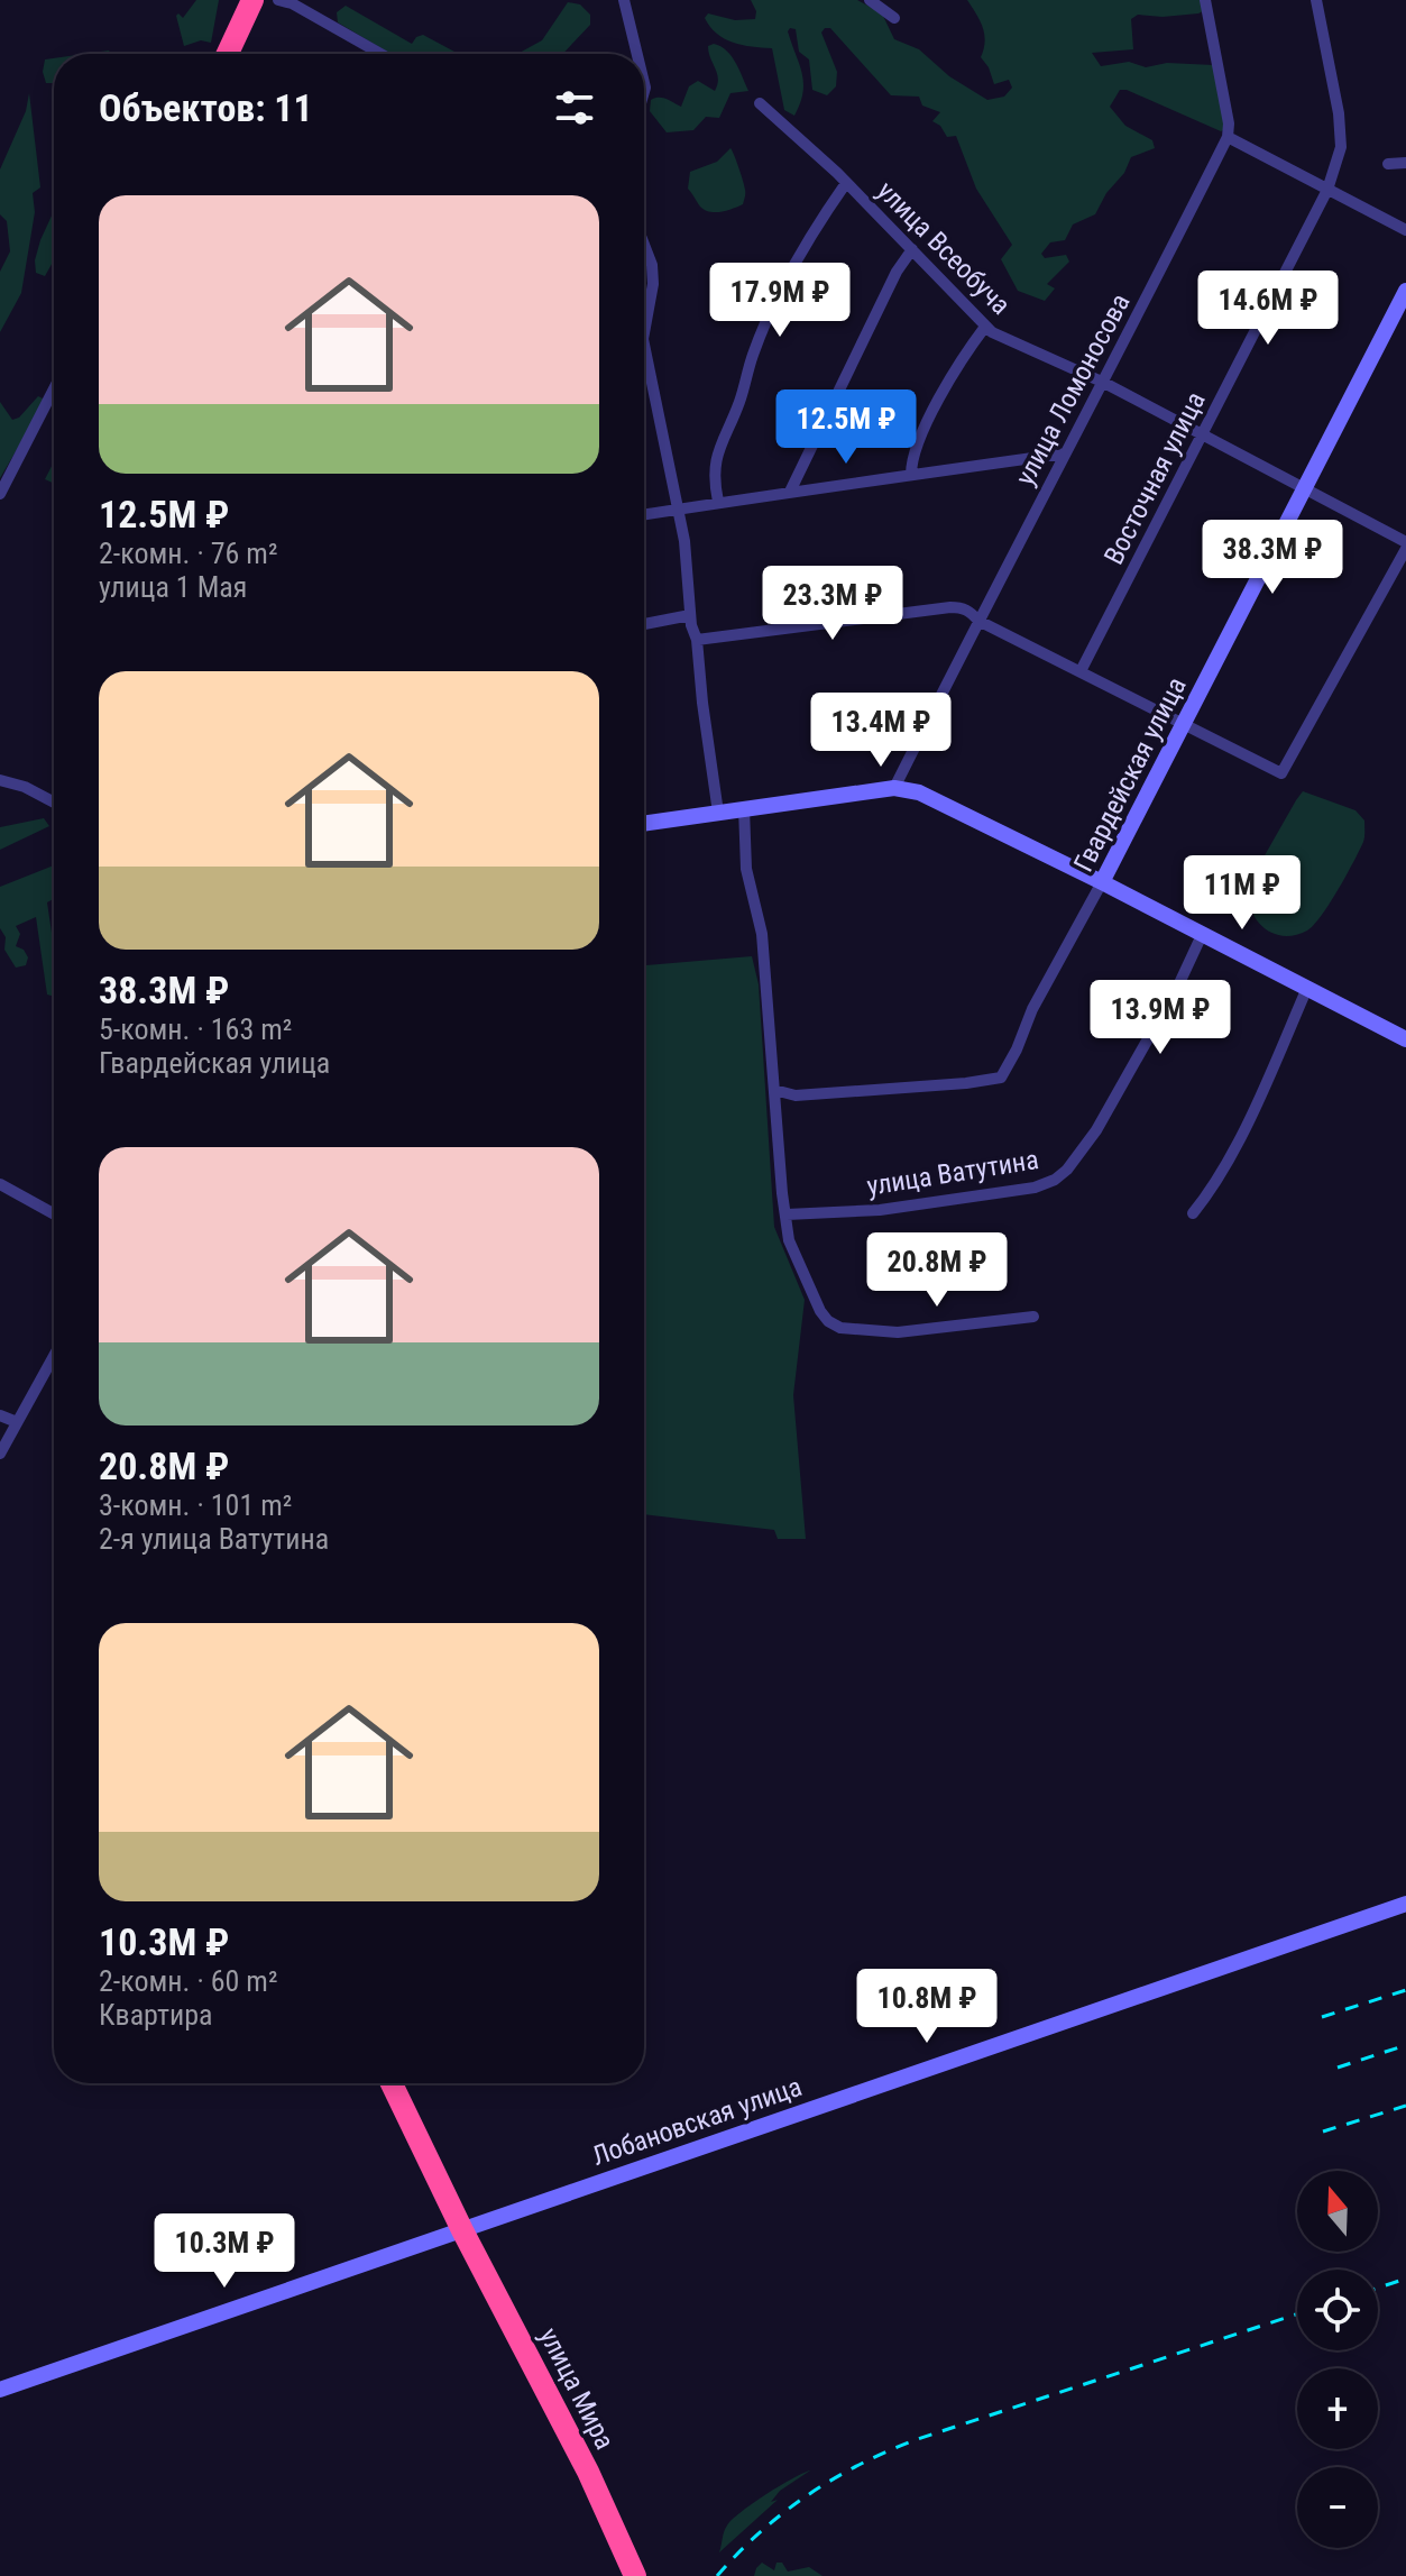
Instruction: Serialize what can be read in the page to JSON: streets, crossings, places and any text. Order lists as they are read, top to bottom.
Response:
{
  "streets": {
    "highway": ["улица Мира"],
    "street": [
      "улица Всеобуча",
      "улица Ломоносова",
      "Восточная улица",
      "Гвардейская улица",
      "улица Ватутина",
      "Лобановская улица"
    ]
  },
  "crossings": [
    ["улица Всеобуча", "улица Ломоносова"],
    ["улица Всеобуча", "Восточная улица"],
    ["улица Всеобуча", "Гвардейская улица"],
    ["Лобановская улица", "улица Мира"]
  ],
  "north": "top",
  "page": {
    "heading": "Объектов: 11",
    "list": [
      {
        "name": "12.5M ₽",
        "note": "2-комн. · 76 m² · улица 1 Мая"
      },
      {
        "name": "38.3M ₽",
        "note": "5-комн. · 163 m² · Гвардейская улица"
      },
      {
        "name": "20.8M ₽",
        "note": "3-комн. · 101 m² · 2-я улица Ватутина"
      },
      {
        "name": "10.3M ₽",
        "note": "2-комн. · 60 m² · Квартира"
      }
    ],
    "price": [
      "17.9M ₽",
      "14.6M ₽",
      "12.5M ₽",
      "38.3M ₽",
      "23.3M ₽",
      "13.4M ₽",
      "11M ₽",
      "13.9M ₽",
      "20.8M ₽",
      "10.8M ₽",
      "10.3M ₽"
    ],
    "map_buttons": ["+", "−"]
  }
}
